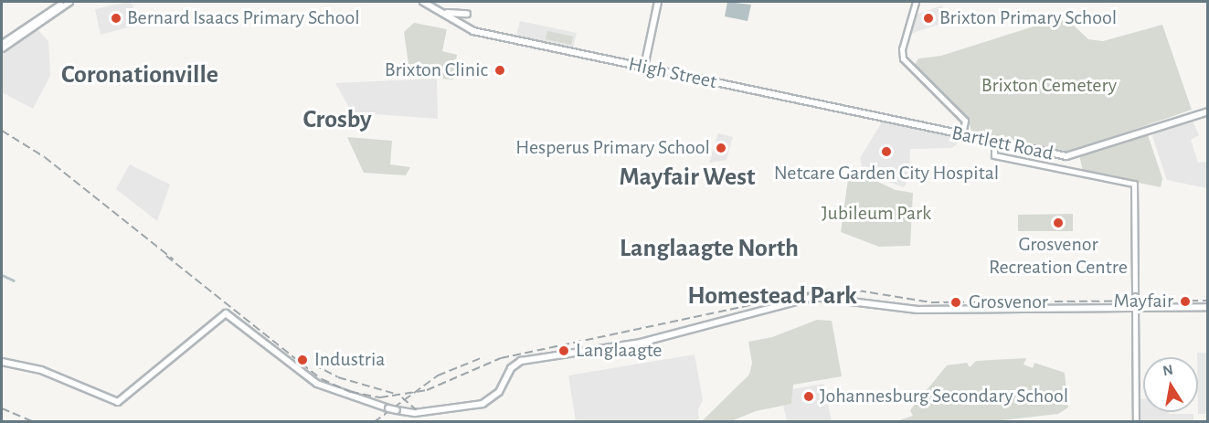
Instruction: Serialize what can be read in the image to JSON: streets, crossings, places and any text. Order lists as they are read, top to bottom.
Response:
{
  "streets": {
    "main road": ["High Street", "Bartlett Road"]
  },
  "crossings": [
    ["High Street", "Bartlett Road"]
  ],
  "districts": [
    "Coronationville",
    "Crosby",
    "Mayfair West",
    "Langlaagte North",
    "Homestead Park"
  ],
  "parks": ["Brixton Cemetery", "Jubileum Park"],
  "places": [
    "Bernard Isaacs Primary School",
    "Brixton Primary School",
    "Brixton Clinic",
    "Hesperus Primary School",
    "Netcare Garden City Hospital",
    "Grosvenor Recreation Centre",
    "Mayfair",
    "Grosvenor",
    "Langlaagte",
    "Industria",
    "Johannesburg Secondary School"
  ],
  "north": "top"
}
